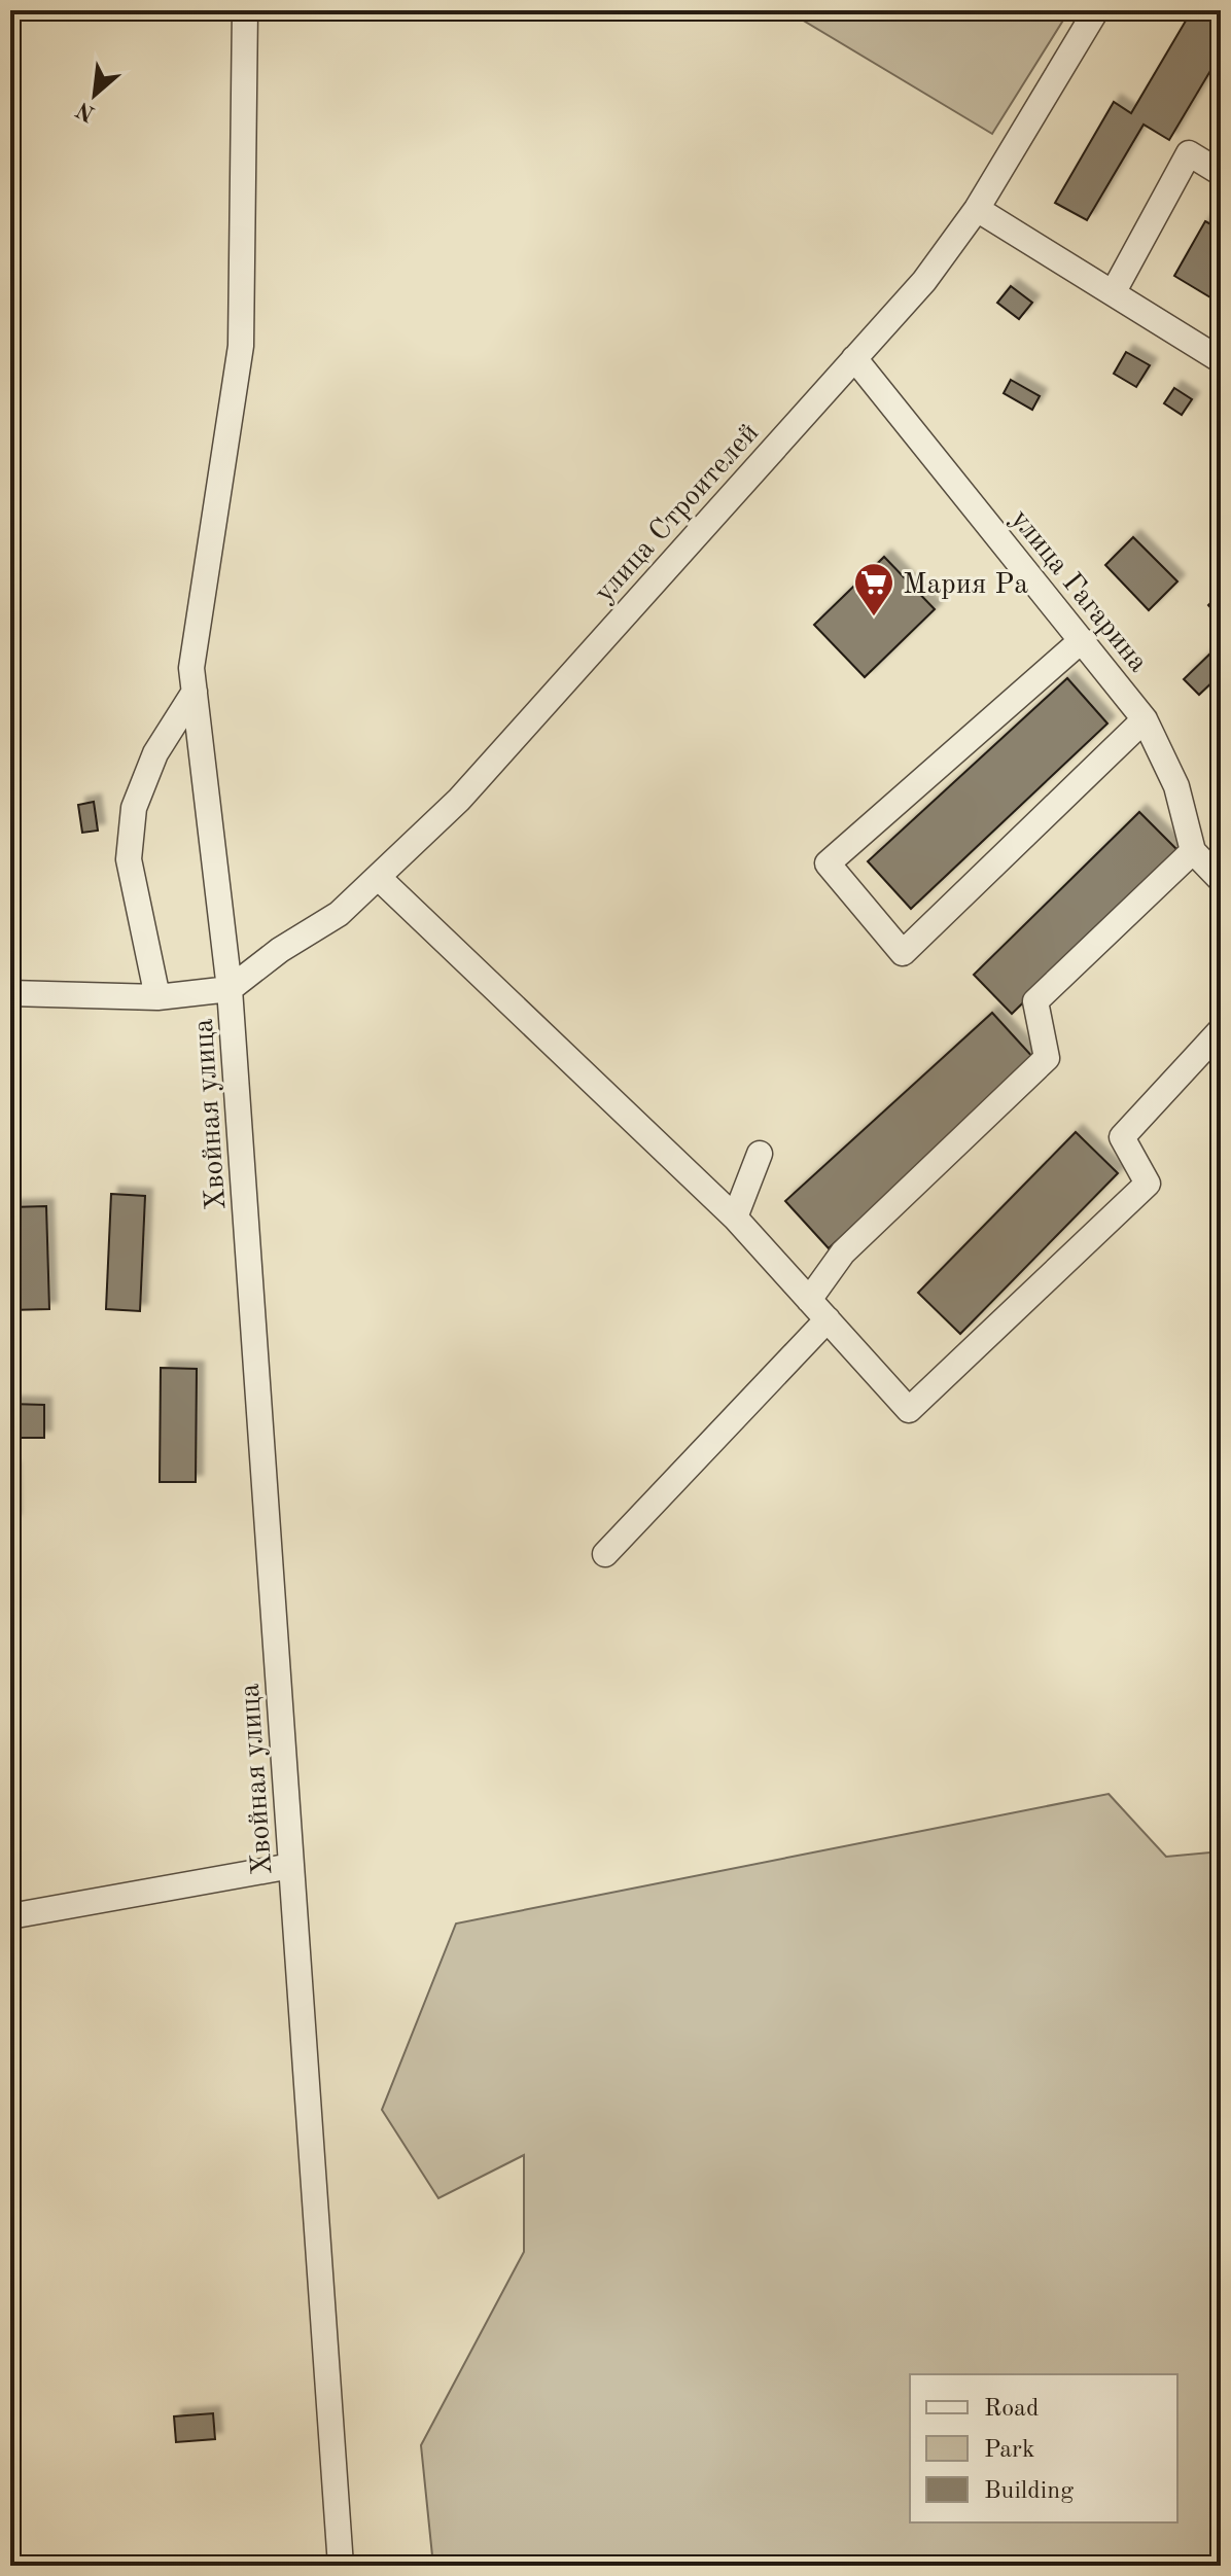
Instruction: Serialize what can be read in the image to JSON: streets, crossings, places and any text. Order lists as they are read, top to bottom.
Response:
{
  "streets": {
    "street": ["улица Строителей", "улица Гагарина", "Хвойная улица"]
  },
  "crossings": [
    ["улица Строителей", "улица Гагарина"],
    ["улица Строителей", "Хвойная улица"]
  ],
  "places": {
    "supermarket": ["Мария Ра"]
  },
  "legend": ["Road", "Park", "Building"],
  "north": "bottom left"
}
